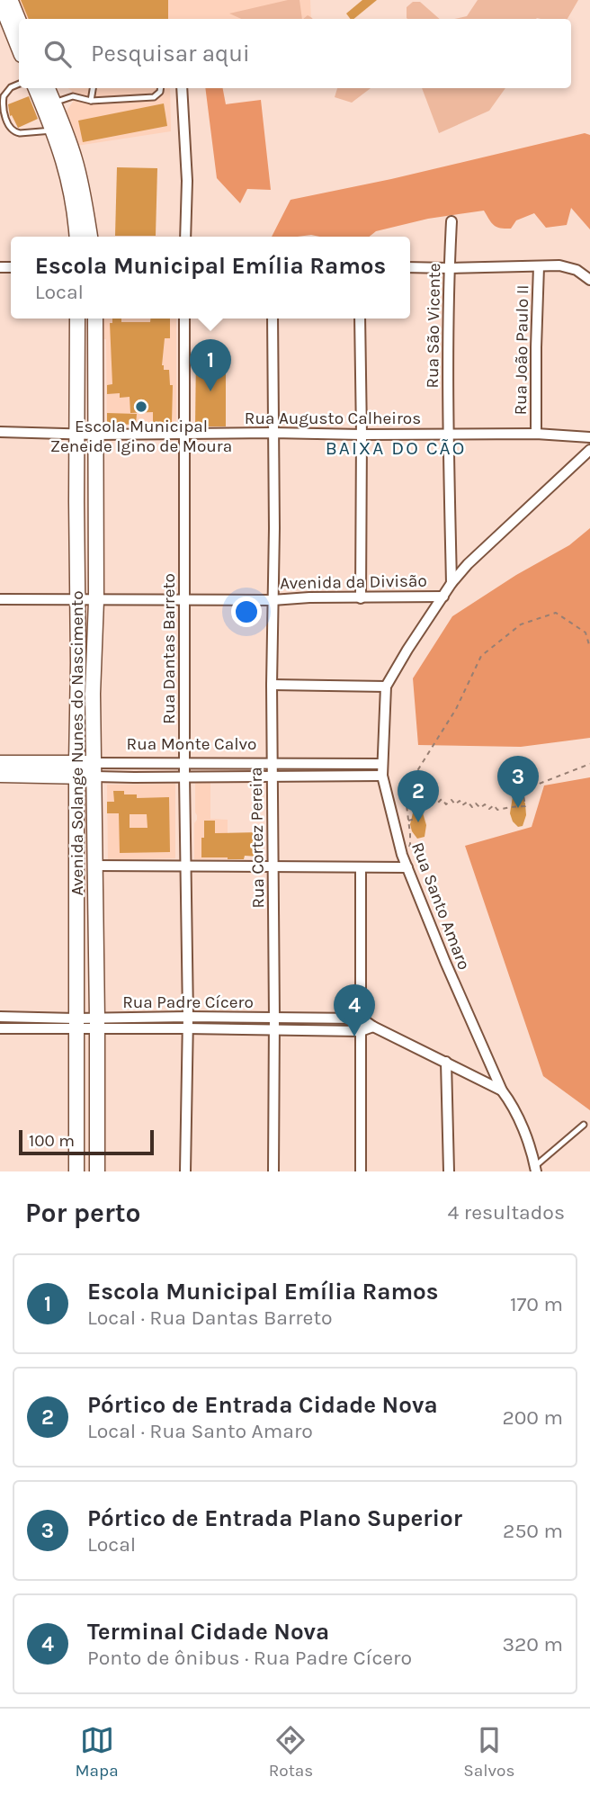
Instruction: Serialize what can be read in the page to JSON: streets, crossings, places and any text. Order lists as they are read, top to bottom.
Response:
{
  "streets": {
    "main road": ["Avenida Solange Nunes do Nascimento", "Rua Monte Calvo"],
    "street": [
      "Rua São Vicente",
      "Rua João Paulo II",
      "Rua Augusto Calheiros",
      "Avenida da Divisão",
      "Rua Dantas Barreto",
      "Rua Cortez Pereira",
      "Rua Santo Amaro",
      "Rua Padre Cícero"
    ]
  },
  "crossings": [
    ["Rua São Vicente", "Rua Augusto Calheiros"],
    ["Rua São Vicente", "Rua Santo Amaro"],
    ["Rua João Paulo II", "Rua Augusto Calheiros"],
    ["Rua Augusto Calheiros", "Rua Dantas Barreto"],
    ["Rua Augusto Calheiros", "Avenida Solange Nunes do Nascimento"],
    ["Rua Augusto Calheiros", "Rua Cortez Pereira"],
    ["Avenida da Divisão", "Rua Dantas Barreto"],
    ["Avenida da Divisão", "Avenida Solange Nunes do Nascimento"],
    ["Avenida da Divisão", "Rua Cortez Pereira"],
    ["Avenida da Divisão", "Rua Santo Amaro"],
    ["Rua Dantas Barreto", "Rua Monte Calvo"],
    ["Rua Dantas Barreto", "Rua Padre Cícero"],
    ["Avenida Solange Nunes do Nascimento", "Rua Monte Calvo"],
    ["Avenida Solange Nunes do Nascimento", "Rua Padre Cícero"],
    ["Rua Monte Calvo", "Rua Cortez Pereira"],
    ["Rua Monte Calvo", "Rua Santo Amaro"],
    ["Rua Cortez Pereira", "Rua Padre Cícero"]
  ],
  "districts": ["BAIXA DO CÃO"],
  "places": ["Escola Municipal Zeneide Igino de Moura"],
  "scale_bar": "100 m",
  "page": {
    "search": "Pesquisar aqui",
    "popup": ["Escola Municipal Emília Ramos", "Local"],
    "pins": [
      "1",
      "3",
      "2",
      "4"
    ],
    "scale": "100 m",
    "heading": ["Por perto", "4 resultados"],
    "list": [
      {
        "mark": "1",
        "name": "Escola Municipal Emília Ramos",
        "note": "Local · Rua Dantas Barreto",
        "value": "170 m"
      },
      {
        "mark": "2",
        "name": "Pórtico de Entrada Cidade Nova",
        "note": "Local · Rua Santo Amaro",
        "value": "200 m"
      },
      {
        "mark": "3",
        "name": "Pórtico de Entrada Plano Superior",
        "note": "Local",
        "value": "250 m"
      },
      {
        "mark": "4",
        "name": "Terminal Cidade Nova",
        "note": "Ponto de ônibus · Rua Padre Cícero",
        "value": "320 m"
      }
    ],
    "nav": ["Mapa", "Rotas", "Salvos"]
  }
}
